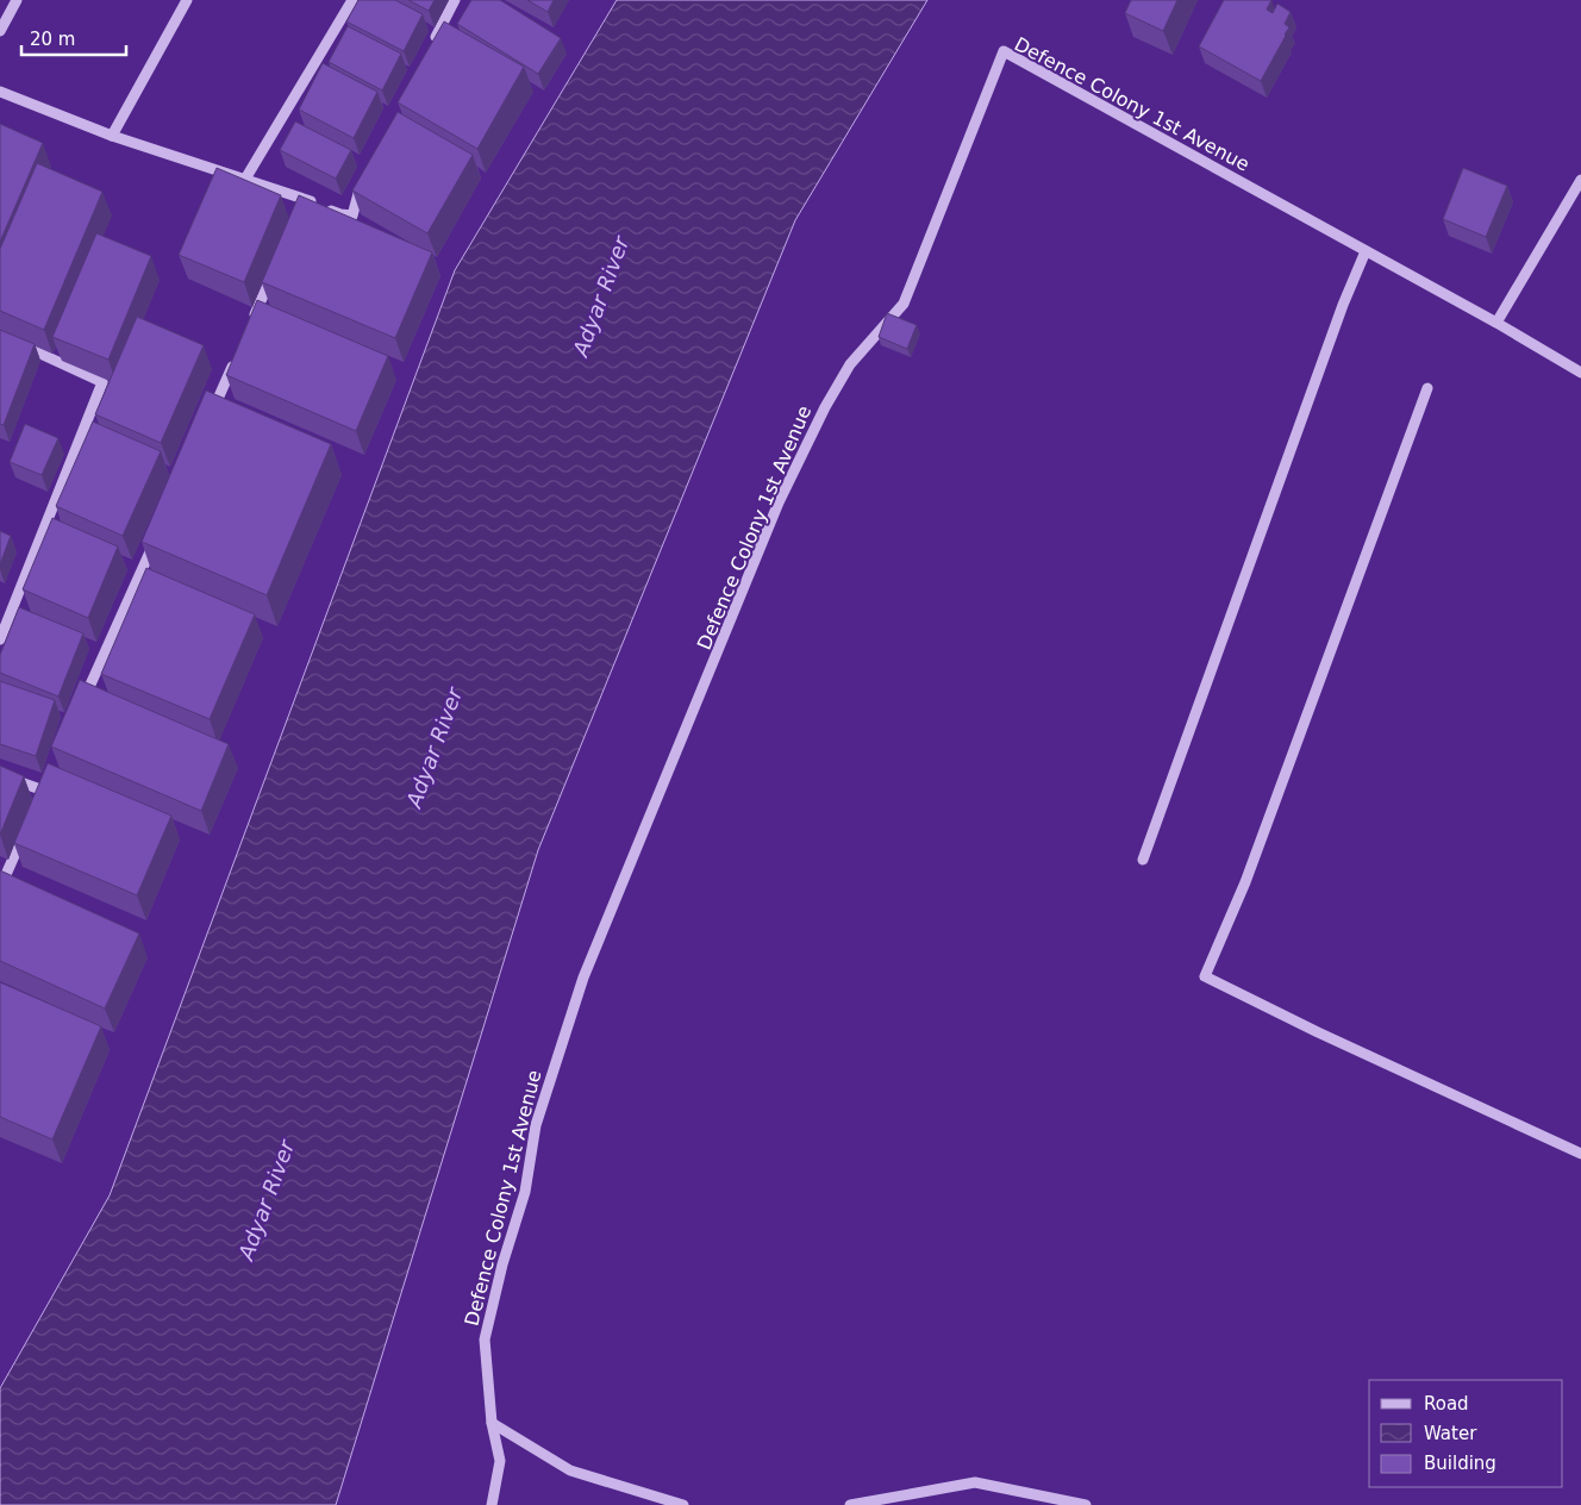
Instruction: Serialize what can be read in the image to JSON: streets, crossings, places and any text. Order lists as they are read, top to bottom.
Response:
{
  "streets": {
    "street": ["Defence Colony 1st Avenue"]
  },
  "water": ["Adyar River"],
  "legend": ["Road", "Water", "Building"],
  "scale_bar": "20 m"
}
